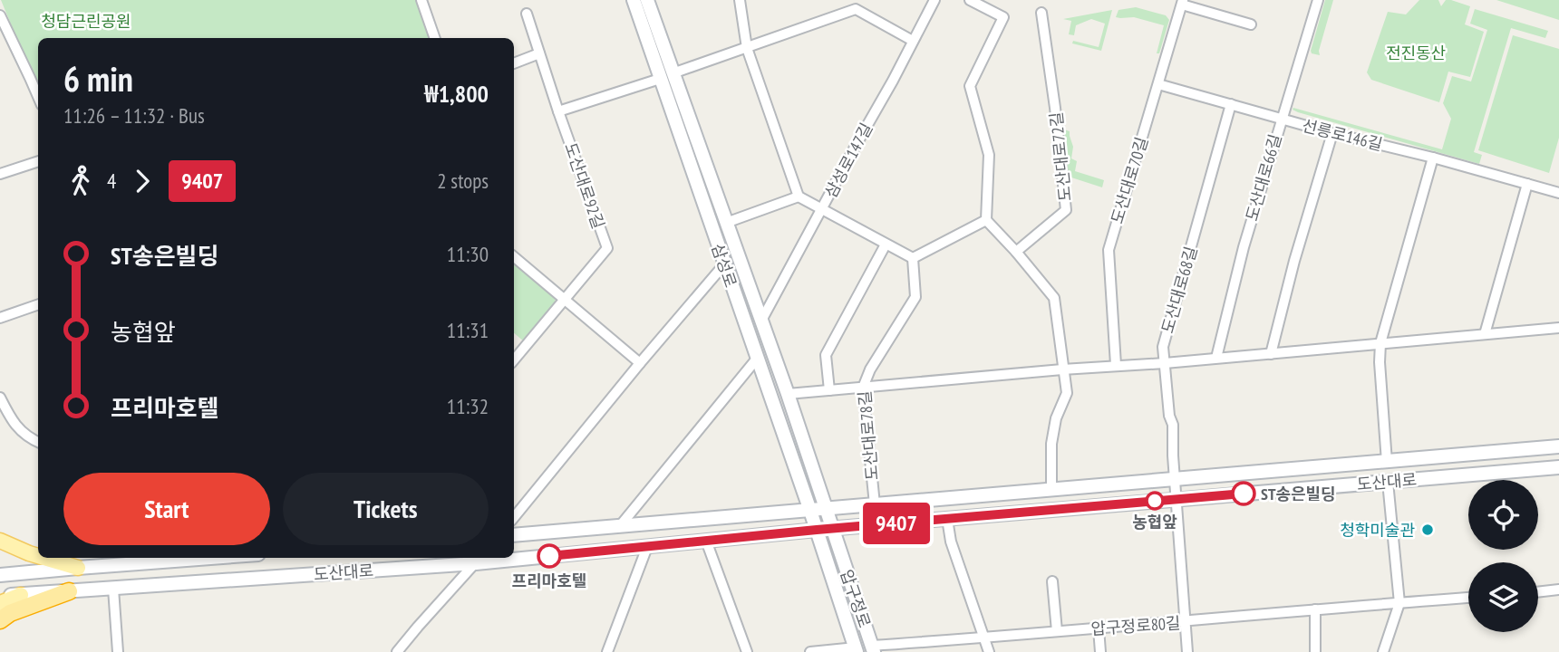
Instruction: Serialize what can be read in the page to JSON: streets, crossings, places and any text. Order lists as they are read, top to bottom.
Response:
{
  "streets": {
    "main road": ["삼성로", "도산대로", "압구정로"],
    "street": [
      "선릉로146길",
      "도산대로72길",
      "삼성로147길",
      "도산대로66길",
      "도산대로70길",
      "도산대로92길",
      "도산대로68길",
      "도산대로78길",
      "압구정로80길"
    ]
  },
  "crossings": [
    ["선릉로146길", "도산대로66길"],
    ["선릉로146길", "도산대로70길"],
    ["선릉로146길", "도산대로68길"],
    ["삼성로147길", "삼성로"],
    ["삼성로", "도산대로"],
    ["삼성로", "압구정로"],
    ["도산대로68길", "도산대로"],
    ["도산대로68길", "압구정로80길"],
    ["도산대로78길", "도산대로"],
    ["도산대로", "압구정로"],
    ["압구정로", "압구정로80길"]
  ],
  "parks": ["청담근린공원", "전진동산"],
  "places": [
    "ST송은빌딩",
    "농협앞",
    "청학미술관",
    "프리마호텔"
  ],
  "lines": ["bus line 9407"],
  "page": {
    "on_map": "9407",
    "heading": ["6 min", "11:26 – 11:32 · Bus", "₩1,800"],
    "legs": ["4", "9407", "2 stops"],
    "list": [
      {
        "name": "ST송은빌딩",
        "value": "11:30"
      },
      {
        "name": "농협앞",
        "value": "11:31"
      },
      {
        "name": "프리마호텔",
        "value": "11:32"
      }
    ],
    "buttons": ["Start", "Tickets"]
  }
}
